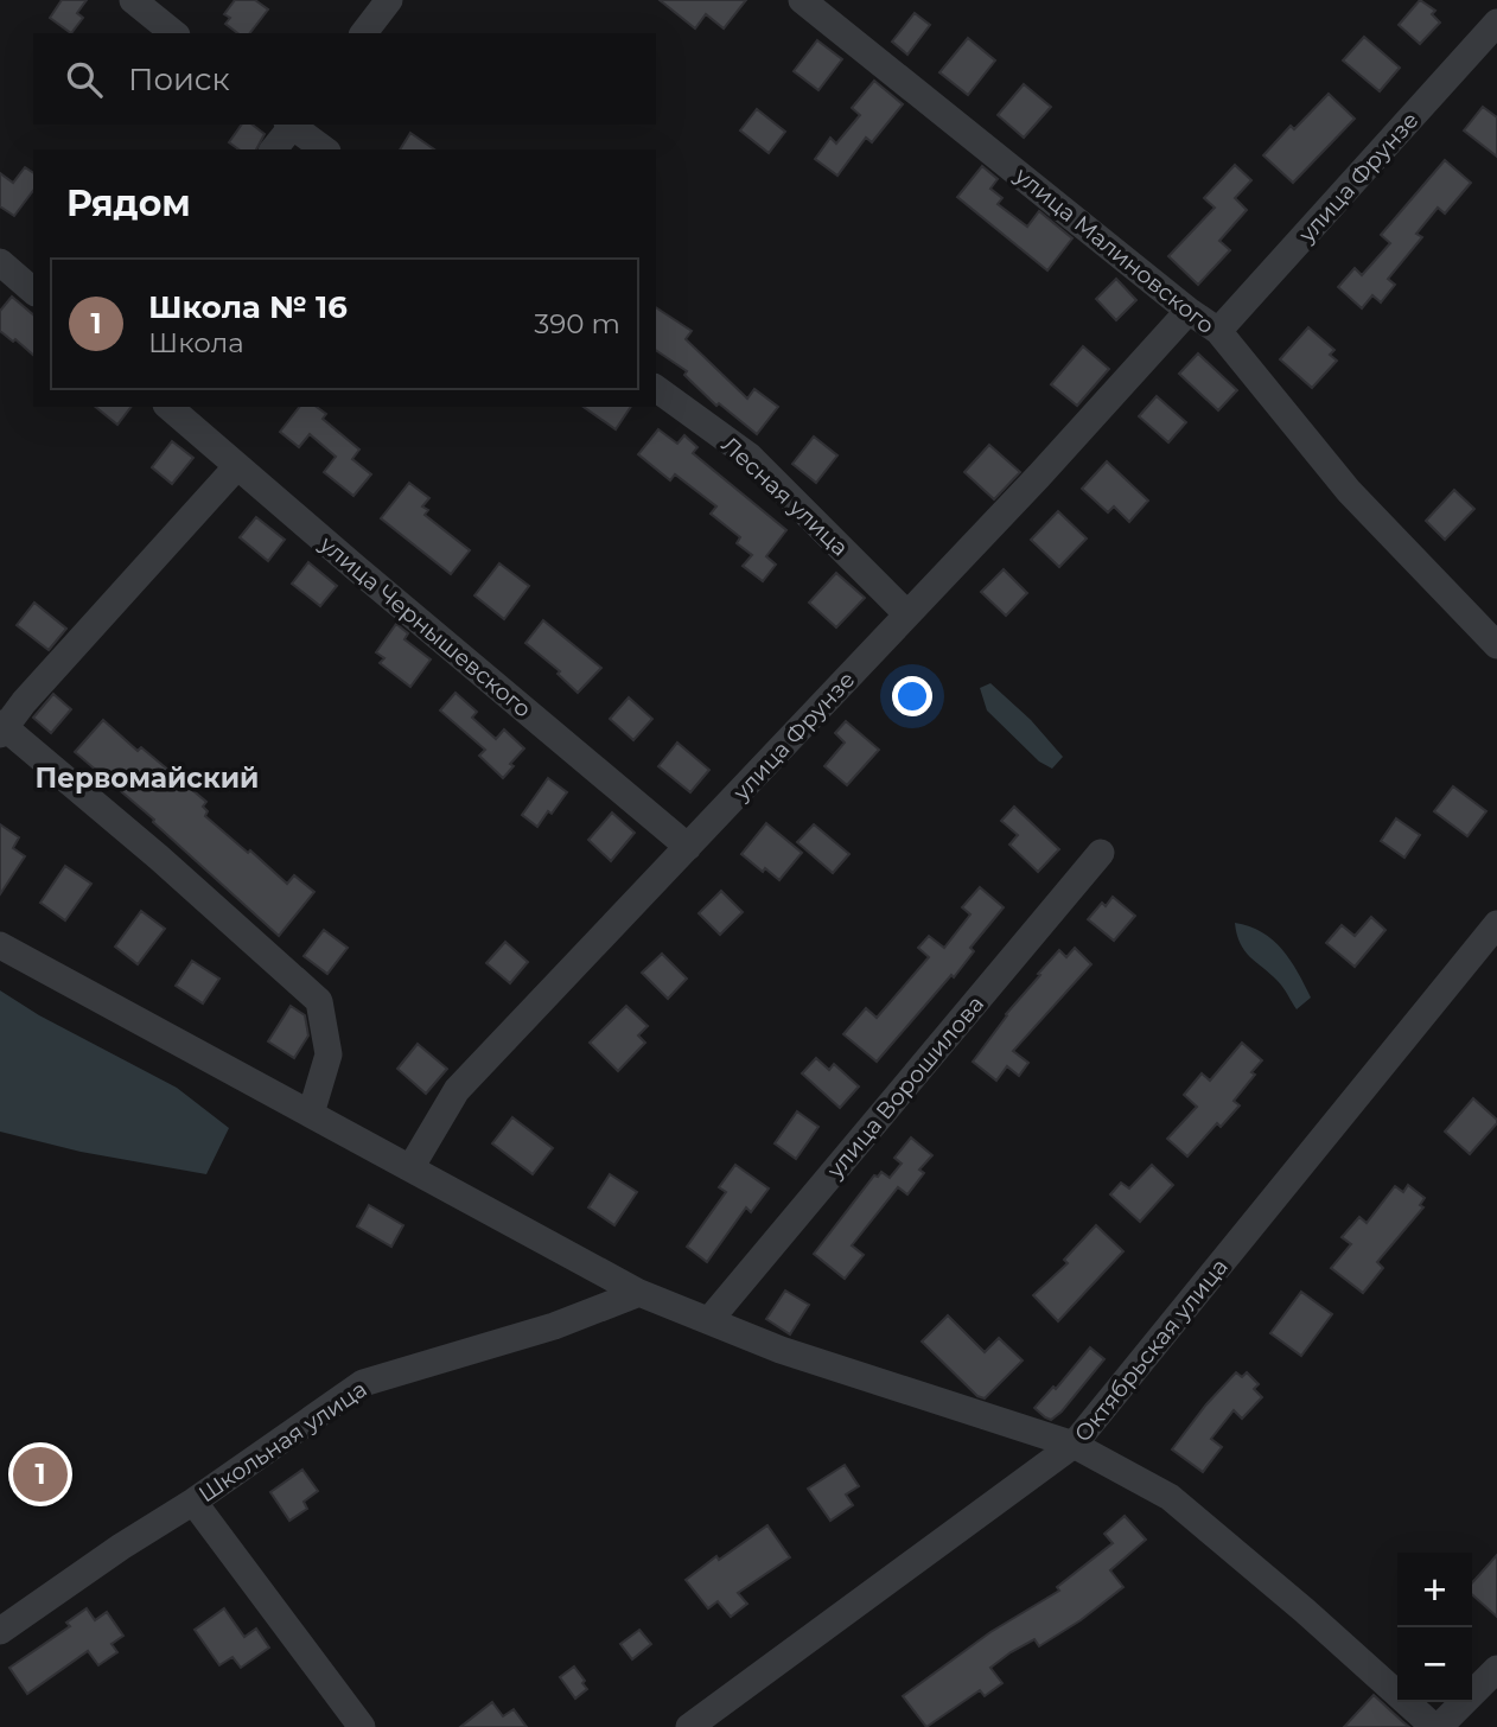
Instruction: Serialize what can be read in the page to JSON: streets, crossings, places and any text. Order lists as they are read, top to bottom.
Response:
{
  "streets": {
    "street": [
      "улица Фрунзе",
      "улица Малиновского",
      "Лесная улица",
      "улица Чернышевского",
      "улица Ворошилова",
      "Октябрьская улица",
      "Школьная улица"
    ]
  },
  "crossings": [
    ["улица Фрунзе", "улица Малиновского"],
    ["улица Фрунзе", "Лесная улица"],
    ["улица Фрунзе", "улица Чернышевского"]
  ],
  "districts": ["Первомайский"],
  "page": {
    "search": "Поиск",
    "heading": "Рядом",
    "list": [
      {
        "mark": "1",
        "name": "Школа № 16",
        "note": "Школа",
        "value": "390 m"
      }
    ],
    "pins": "1",
    "map_buttons": ["+", "−"]
  }
}
